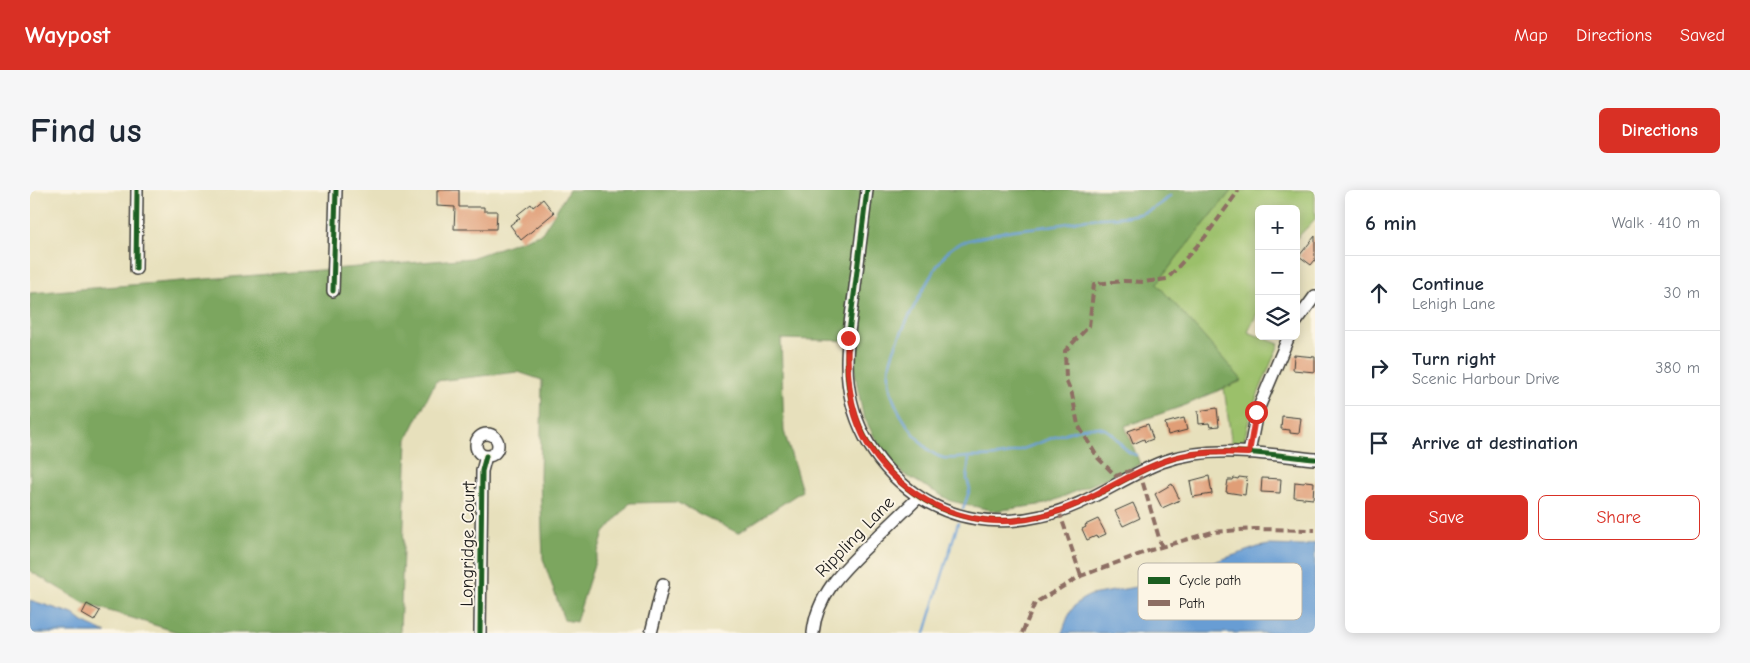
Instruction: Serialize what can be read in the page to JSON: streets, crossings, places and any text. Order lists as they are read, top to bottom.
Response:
{
  "streets": {
    "street": ["Rippling Lane", "Longridge Court"]
  },
  "legend": ["Cycle path", "Path"],
  "page": {
    "header": "Waypost",
    "nav": ["Map", "Directions", "Saved"],
    "buttons": [
      "Directions",
      ["Save", "Share"]
    ],
    "title": "Find us",
    "heading": ["6 min", "Walk · 410 m"],
    "map_buttons": ["+", "−"],
    "list": [
      ["Continue", "Lehigh Lane", "30 m"],
      ["Turn right", "Scenic Harbour Drive", "380 m"],
      "Arrive at destination"
    ]
  }
}
